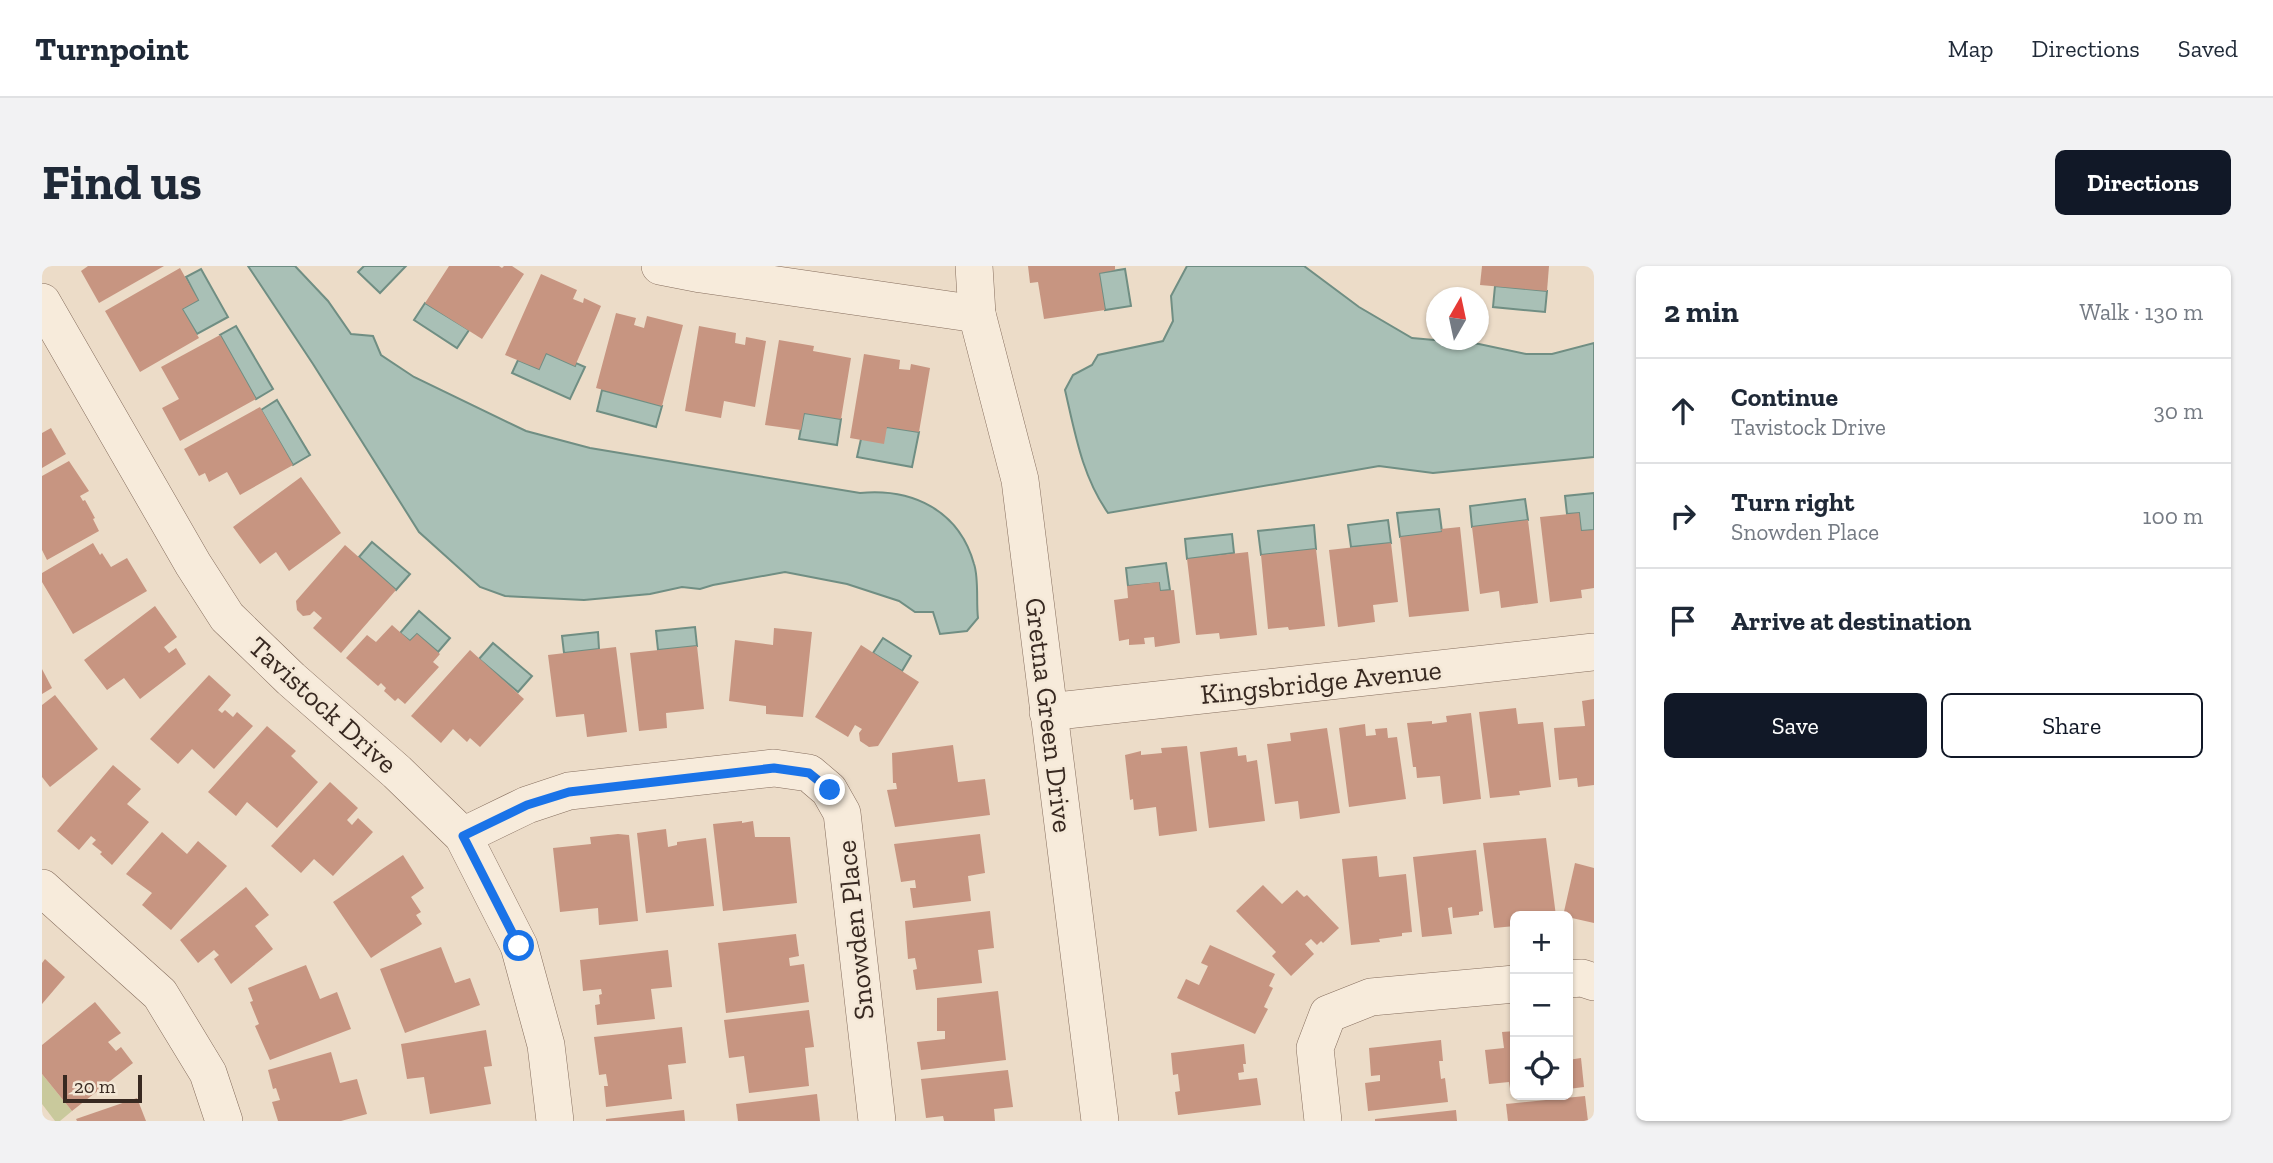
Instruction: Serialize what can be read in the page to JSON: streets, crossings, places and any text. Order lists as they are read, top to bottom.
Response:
{
  "streets": {
    "street": [
      "Kingsbridge Avenue",
      "Tavistock Drive",
      "Gretna Green Drive",
      "Snowden Place"
    ]
  },
  "crossings": [
    ["Kingsbridge Avenue", "Gretna Green Drive"],
    ["Tavistock Drive", "Snowden Place"]
  ],
  "scale_bar": "20 m",
  "north": "top",
  "page": {
    "header": "Turnpoint",
    "nav": ["Map", "Directions", "Saved"],
    "buttons": [
      "Directions",
      ["Save", "Share"]
    ],
    "title": "Find us",
    "heading": ["2 min", "Walk · 130 m"],
    "list": [
      ["Continue", "Tavistock Drive", "30 m"],
      ["Turn right", "Snowden Place", "100 m"],
      "Arrive at destination"
    ],
    "map_buttons": ["+", "−"],
    "scale": "20 m"
  }
}
